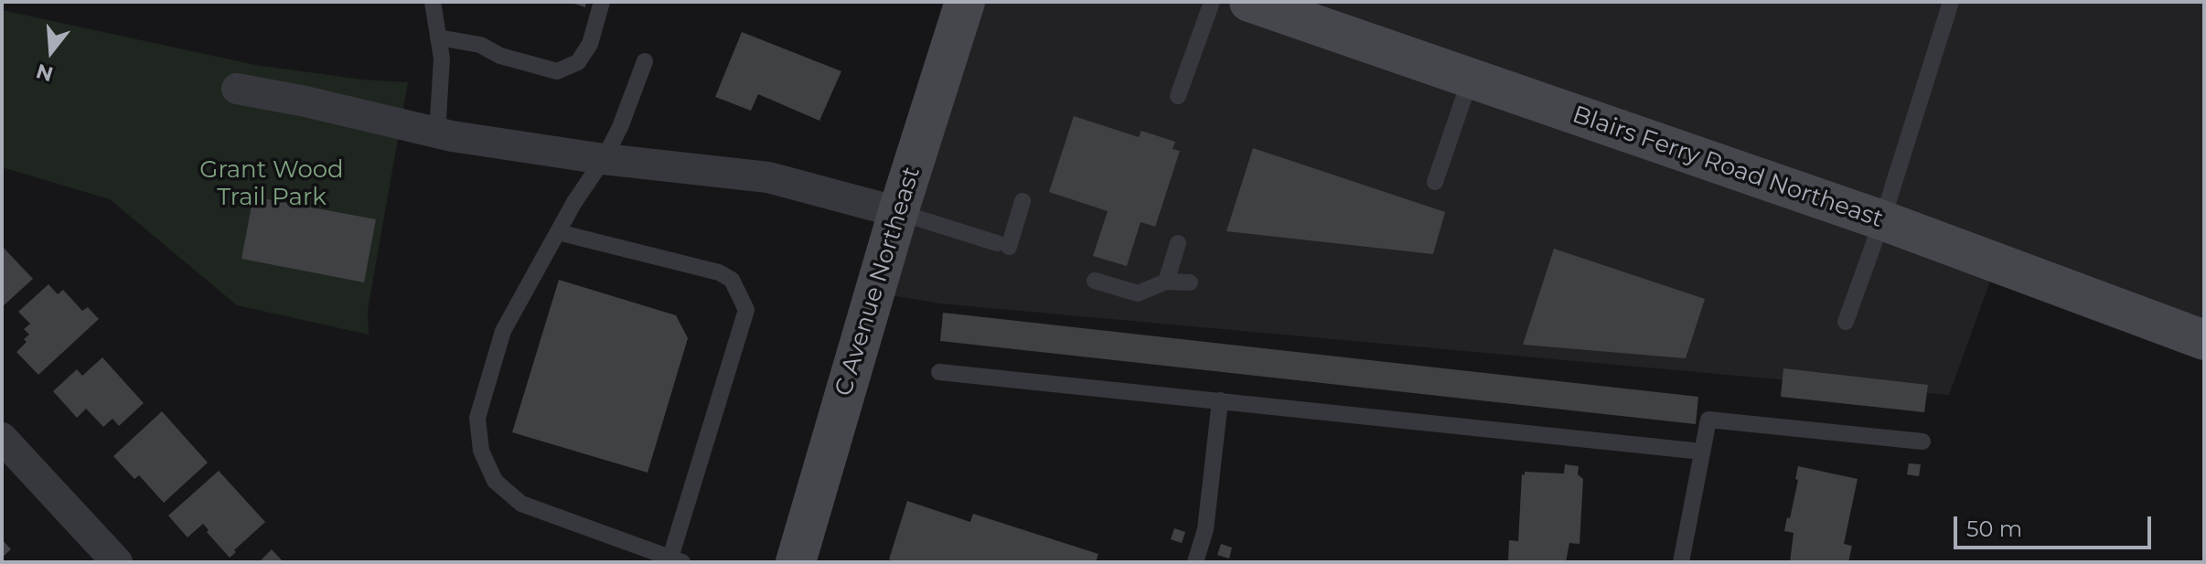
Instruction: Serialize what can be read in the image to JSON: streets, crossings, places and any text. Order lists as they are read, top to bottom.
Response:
{
  "streets": {
    "main road": ["Blairs Ferry Road Northeast", "C Avenue Northeast"]
  },
  "parks": ["Grant Wood Trail Park"],
  "scale_bar": "50 m",
  "north": "bottom"
}
